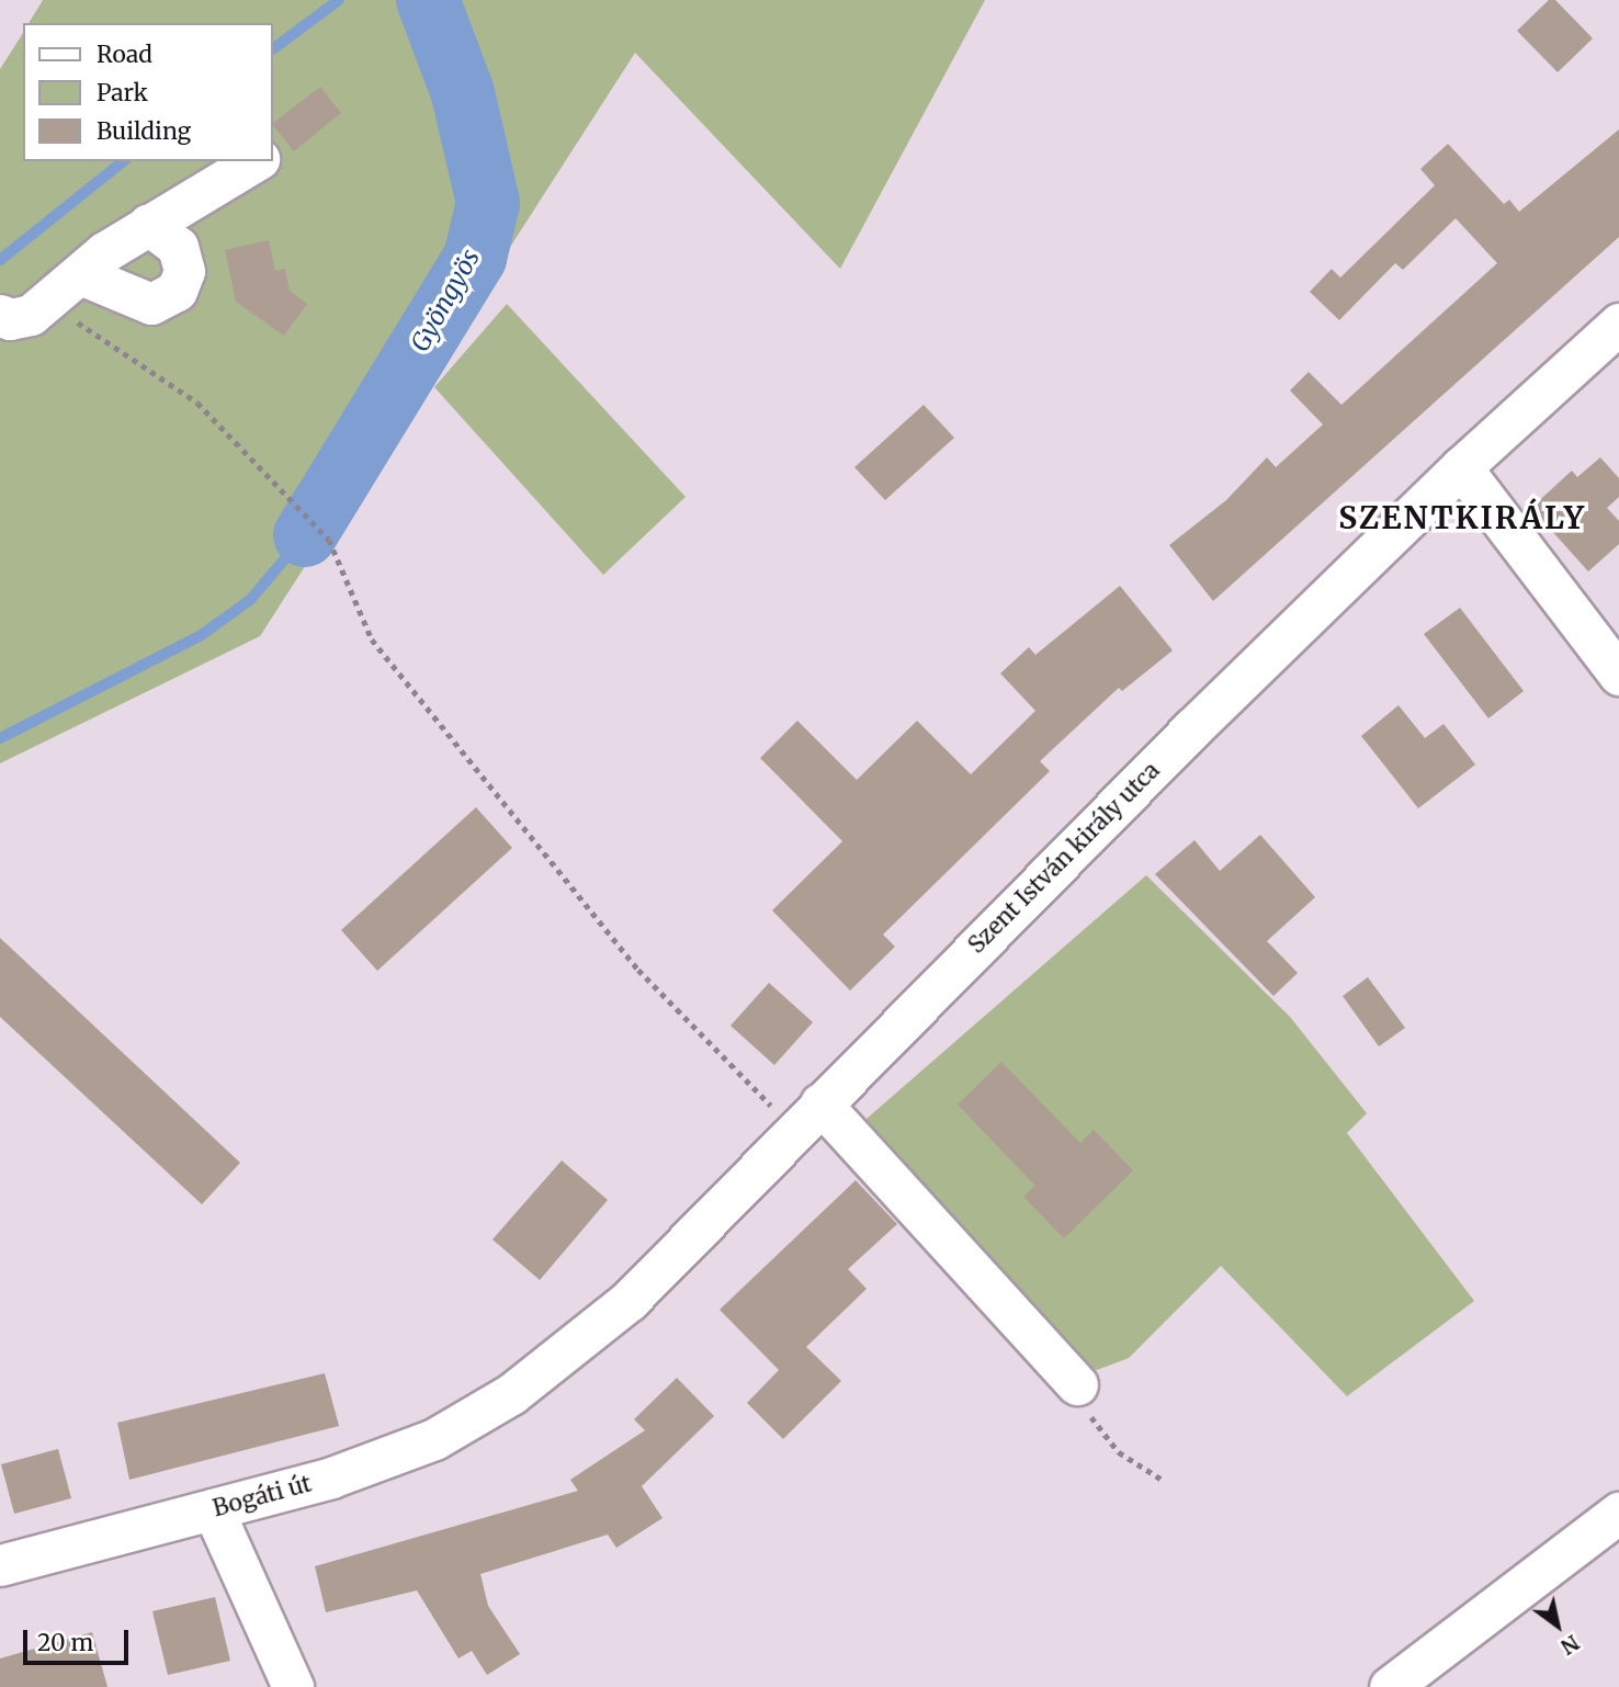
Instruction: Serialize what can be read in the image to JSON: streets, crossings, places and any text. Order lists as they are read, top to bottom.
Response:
{
  "streets": {
    "street": ["Szent István király utca", "Bogáti út"]
  },
  "crossings": [
    ["Szent István király utca", "Bogáti út"]
  ],
  "districts": ["SZENTKIRÁLY"],
  "water": ["Gyöngyös"],
  "legend": ["Road", "Park", "Building"],
  "scale_bar": "20 m",
  "north": "bottom right"
}
